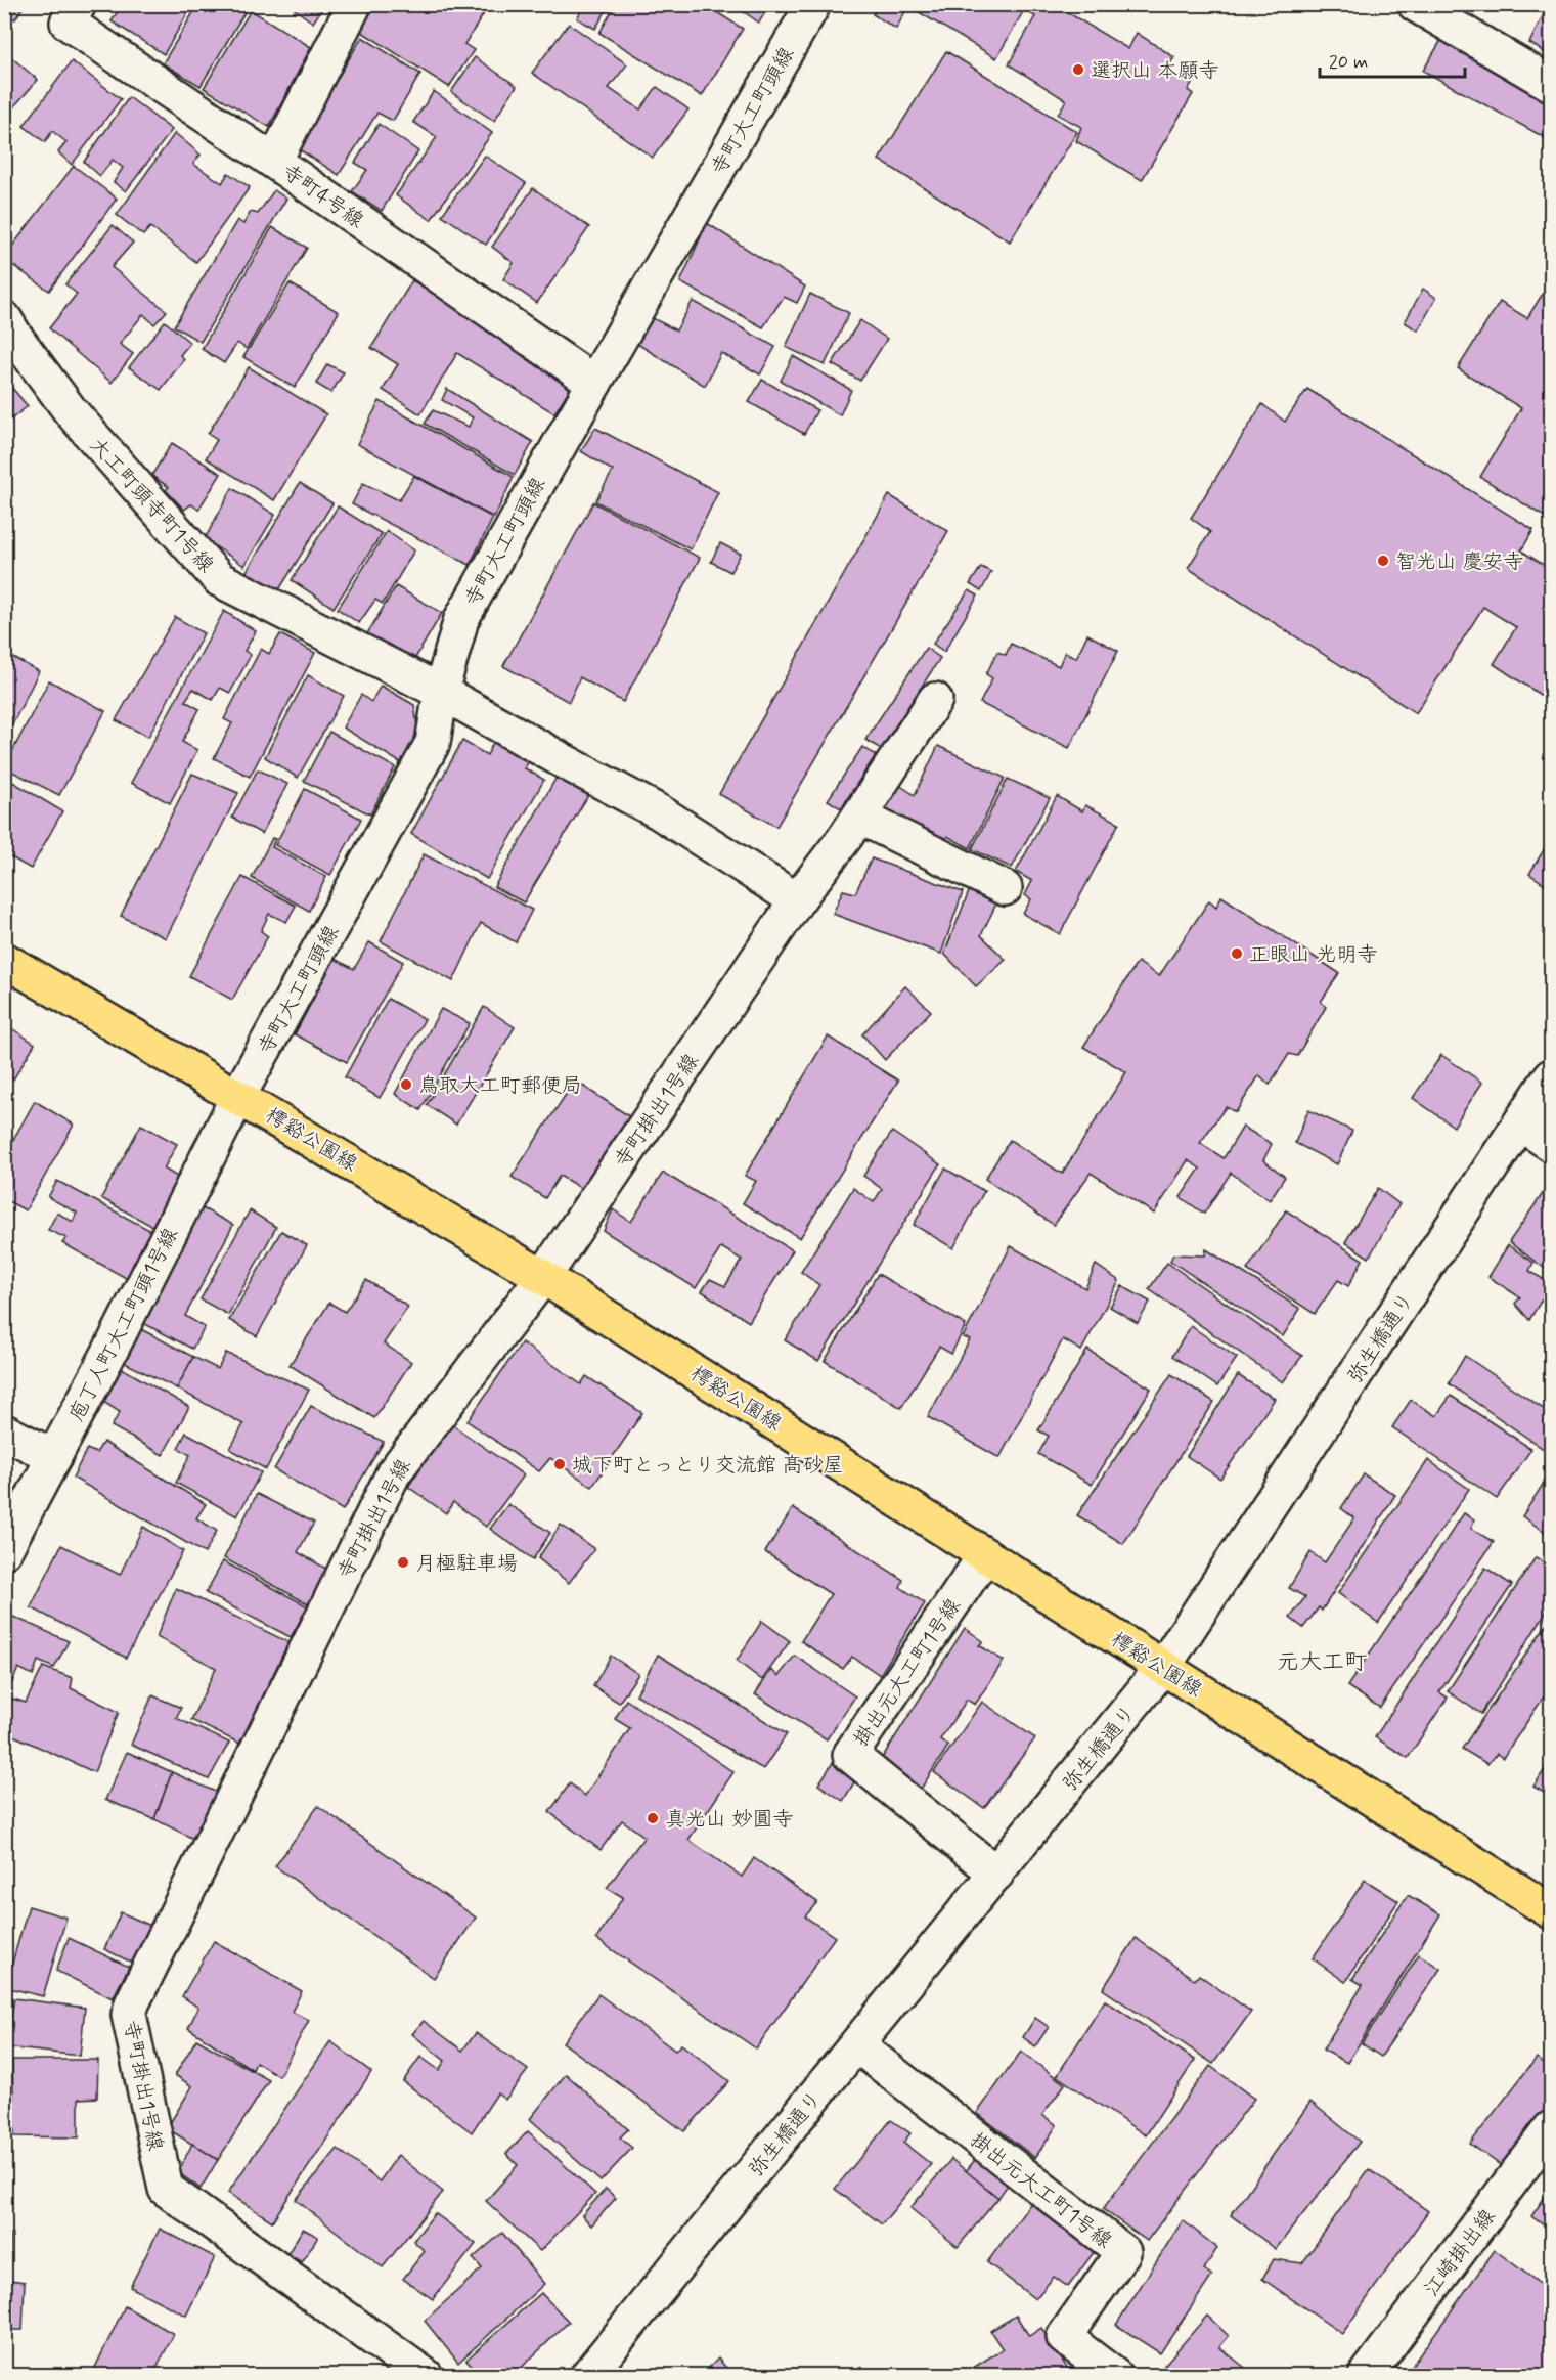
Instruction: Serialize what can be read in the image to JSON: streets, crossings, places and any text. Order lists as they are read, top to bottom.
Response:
{
  "streets": {
    "main road": ["樗谿公園線"],
    "street": [
      "寺町大工町頭線",
      "寺町4号線",
      "大工町頭寺町1号線",
      "寺町掛出1号線",
      "庖丁人町大工町頭1号線",
      "弥生橋通り",
      "掛出元大工町1号線",
      "江崎掛出線"
    ]
  },
  "crossings": [
    ["寺町大工町頭線", "寺町4号線"],
    ["寺町大工町頭線", "大工町頭寺町1号線"],
    ["寺町大工町頭線", "樗谿公園線"],
    ["寺町大工町頭線", "庖丁人町大工町頭1号線"],
    ["寺町掛出1号線", "樗谿公園線"],
    ["樗谿公園線", "庖丁人町大工町頭1号線"],
    ["樗谿公園線", "弥生橋通り"],
    ["樗谿公園線", "掛出元大工町1号線"],
    ["弥生橋通り", "掛出元大工町1号線"]
  ],
  "districts": ["元大工町"],
  "places": [
    "選択山 本願寺",
    "智光山 慶安寺",
    "正眼山 光明寺",
    "鳥取大工町郵便局",
    "城下町とっとり交流館 髙砂屋",
    "月極駐車場",
    "真光山 妙圓寺"
  ],
  "scale_bar": "20 m"
}
